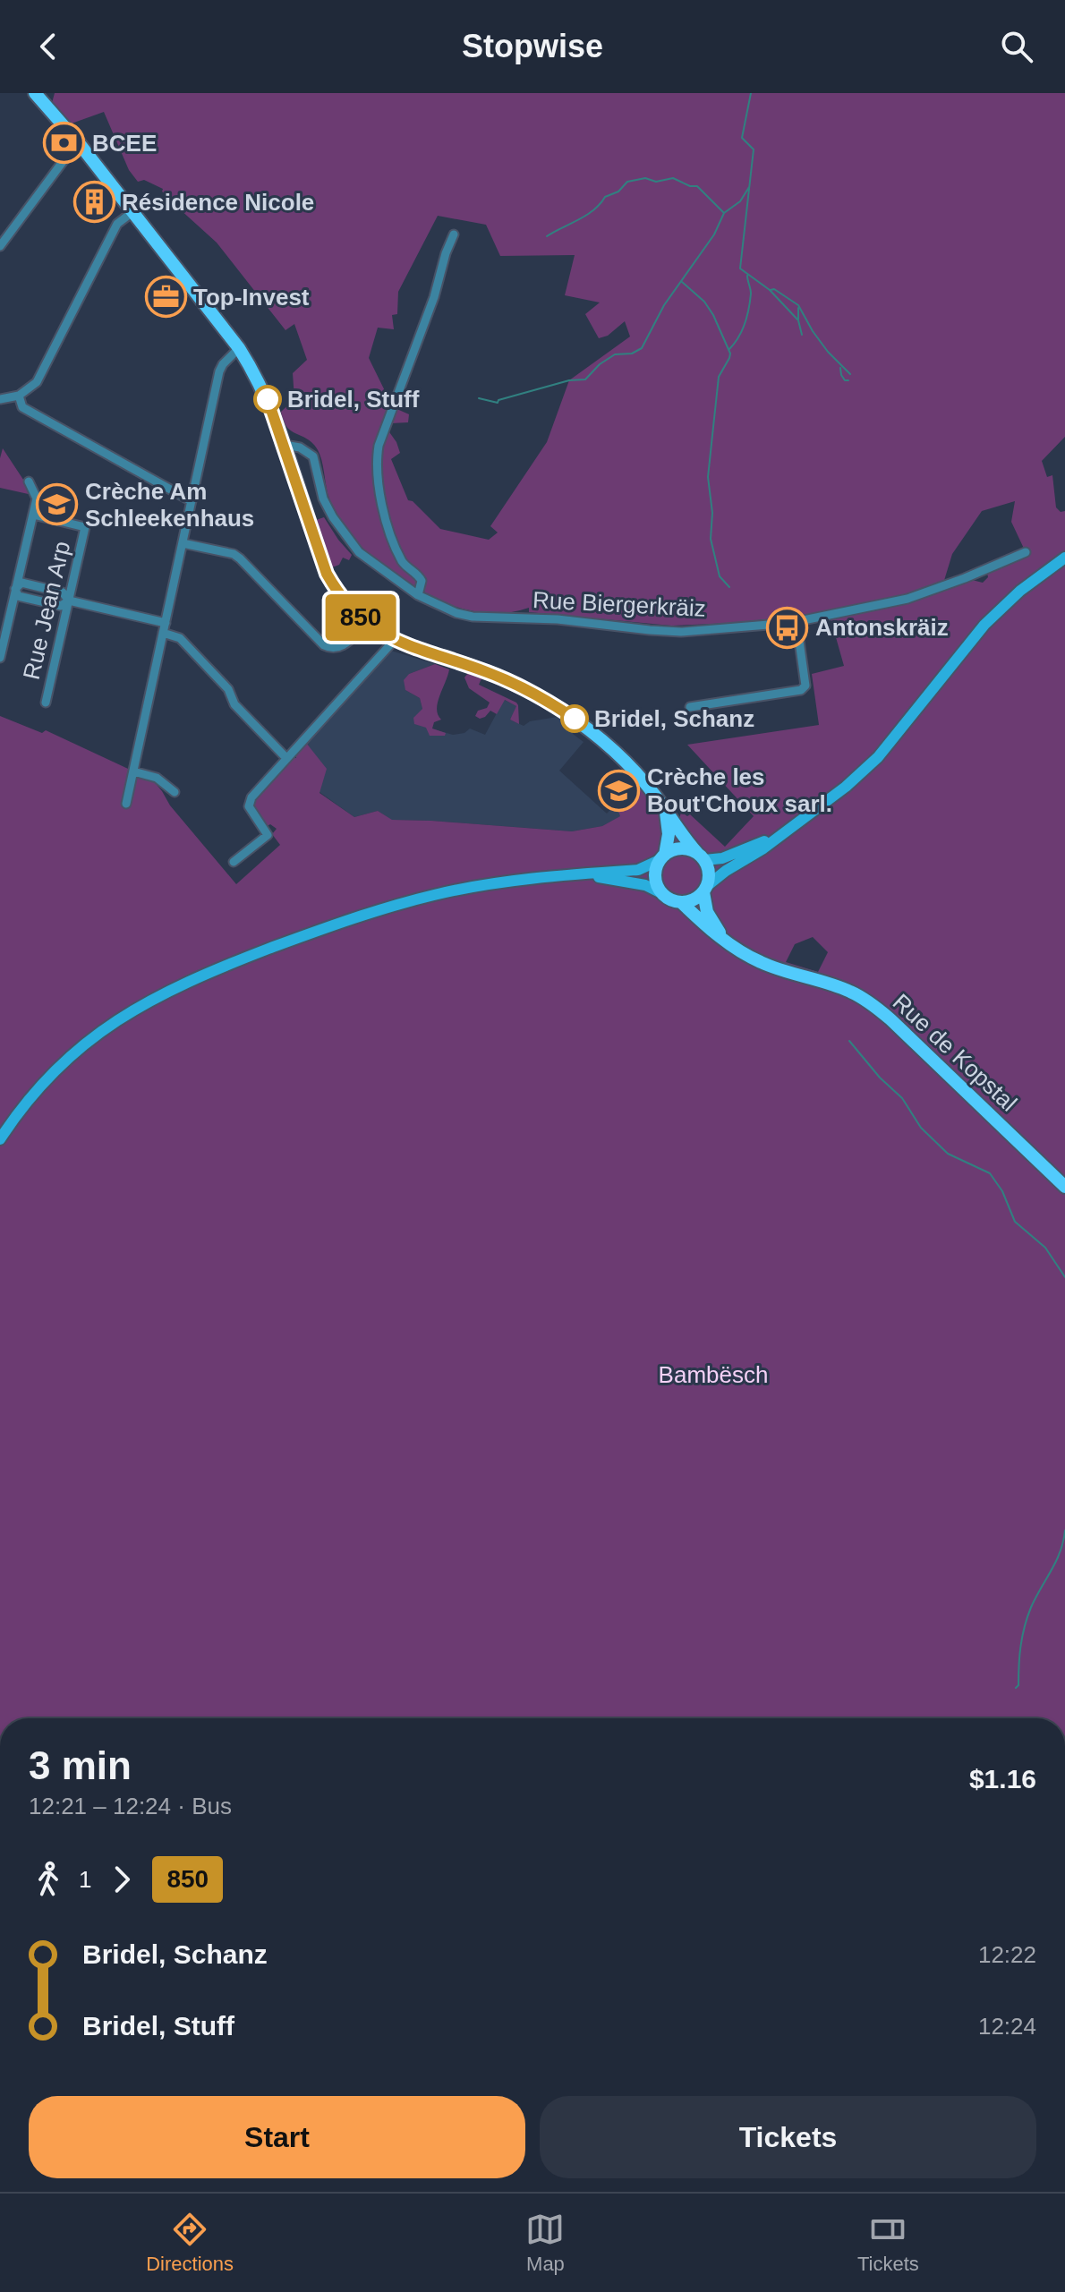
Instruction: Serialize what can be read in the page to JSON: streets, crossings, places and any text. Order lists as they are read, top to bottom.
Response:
{
  "streets": {
    "main road": ["Rue de Kopstal"],
    "street": ["Rue Biergerkräiz", "Rue Jean Arp"]
  },
  "parks": ["Bambësch"],
  "places": {
    "bank": ["BCEE"],
    "building": ["Résidence Nicole"],
    "office": ["Top-Invest"],
    "other": ["Bridel, Stuff", "Bridel, Schanz"],
    "school or university": ["Crèche Am Schleekenhaus", "Crèche les Bout'Choux sarl."],
    "bus stop": ["Antonskräiz"]
  },
  "lines": ["bus line 850"],
  "page": {
    "header": "Stopwise",
    "on_map": "850",
    "heading": ["3 min", "12:21 – 12:24 · Bus", "$1.16"],
    "legs": ["1", "850"],
    "list": [
      {
        "name": "Bridel, Schanz",
        "value": "12:22"
      },
      {
        "name": "Bridel, Stuff",
        "value": "12:24"
      }
    ],
    "buttons": ["Start", "Tickets"],
    "tabs": ["Directions", "Map", "Tickets"]
  }
}
